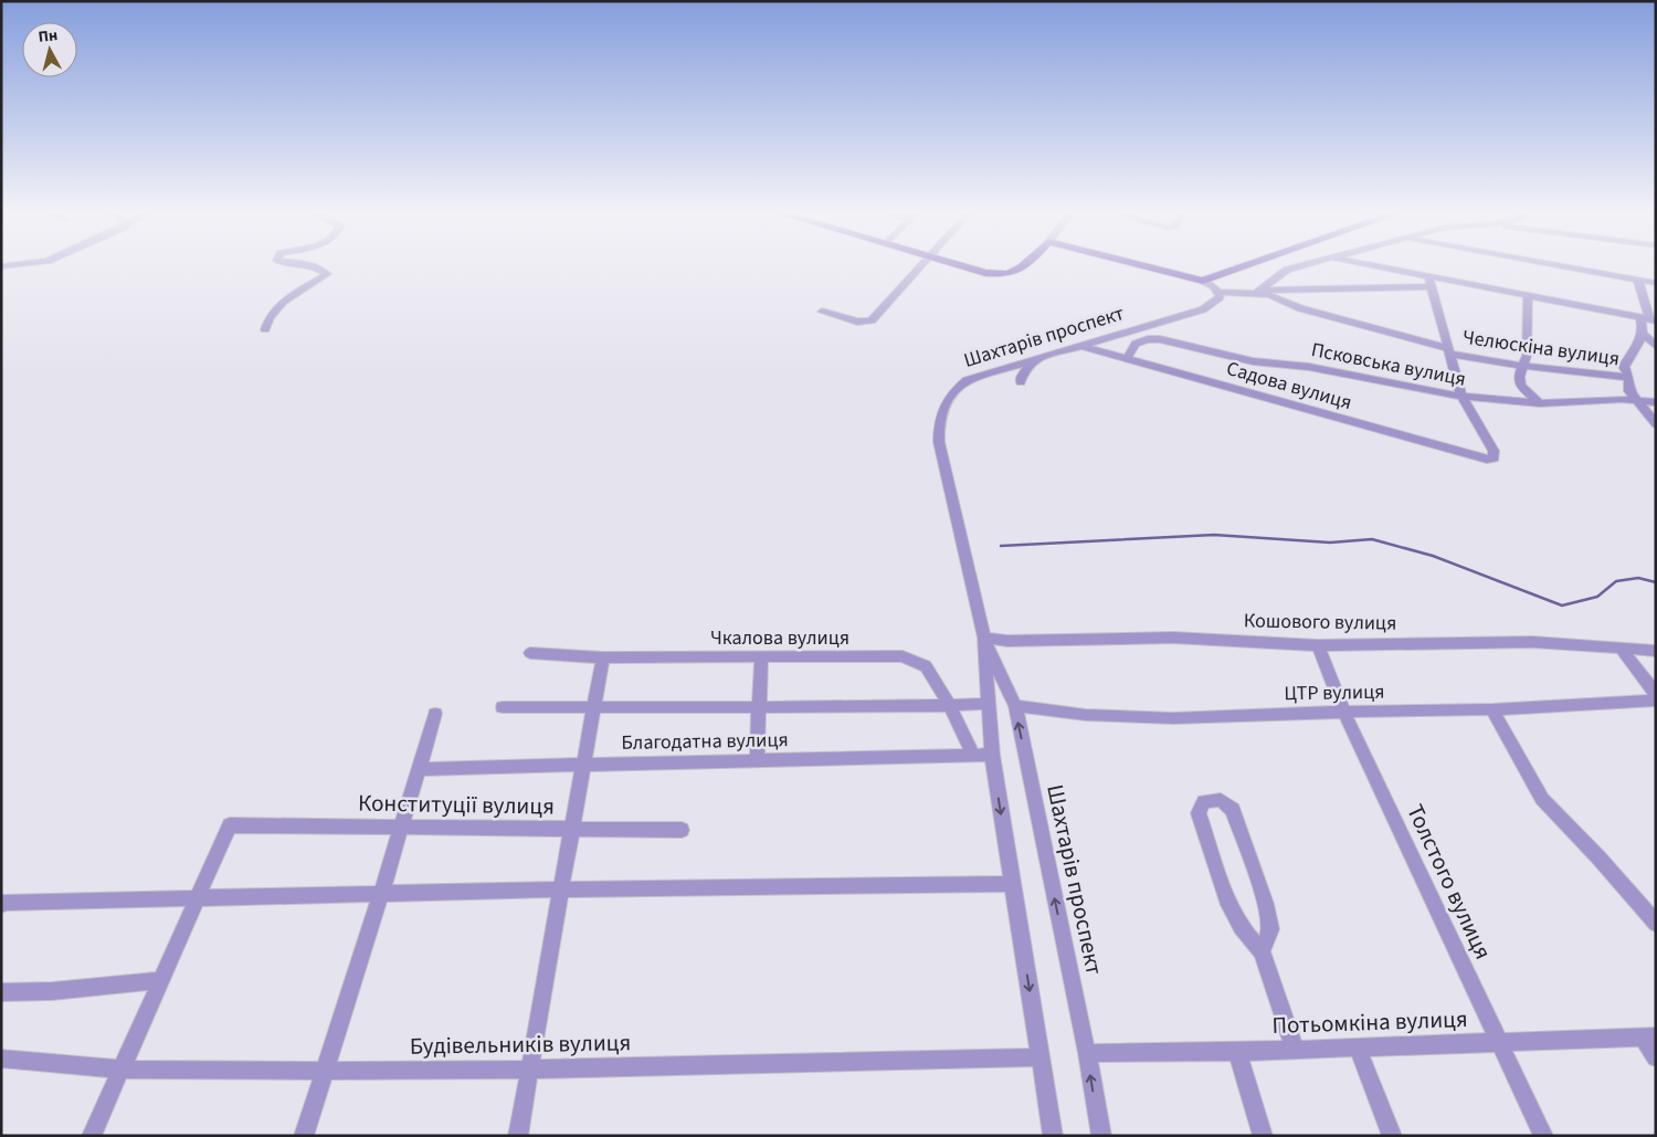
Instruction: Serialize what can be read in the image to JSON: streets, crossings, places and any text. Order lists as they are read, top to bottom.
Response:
{
  "streets": {
    "street": [
      "Шахтарів проспект",
      "Челюскіна вулиця",
      "Псковська вулиця",
      "Садова вулиця",
      "Кошового вулиця",
      "Чкалова вулиця",
      "ЦТР вулиця",
      "Благодатна вулиця",
      "Конституції вулиця",
      "Толстого вулиця",
      "Потьомкіна вулиця",
      "Будівельників вулиця"
    ]
  },
  "crossings": [
    ["Шахтарів проспект", "Садова вулиця"],
    ["Шахтарів проспект", "Кошового вулиця"],
    ["Шахтарів проспект", "ЦТР вулиця"],
    ["Шахтарів проспект", "Благодатна вулиця"],
    ["Шахтарів проспект", "Потьомкіна вулиця"],
    ["Шахтарів проспект", "Будівельників вулиця"],
    ["Псковська вулиця", "Садова вулиця"],
    ["Кошового вулиця", "Толстого вулиця"],
    ["Чкалова вулиця", "Благодатна вулиця"],
    ["ЦТР вулиця", "Толстого вулиця"],
    ["Толстого вулиця", "Потьомкіна вулиця"]
  ],
  "north": "top"
}
